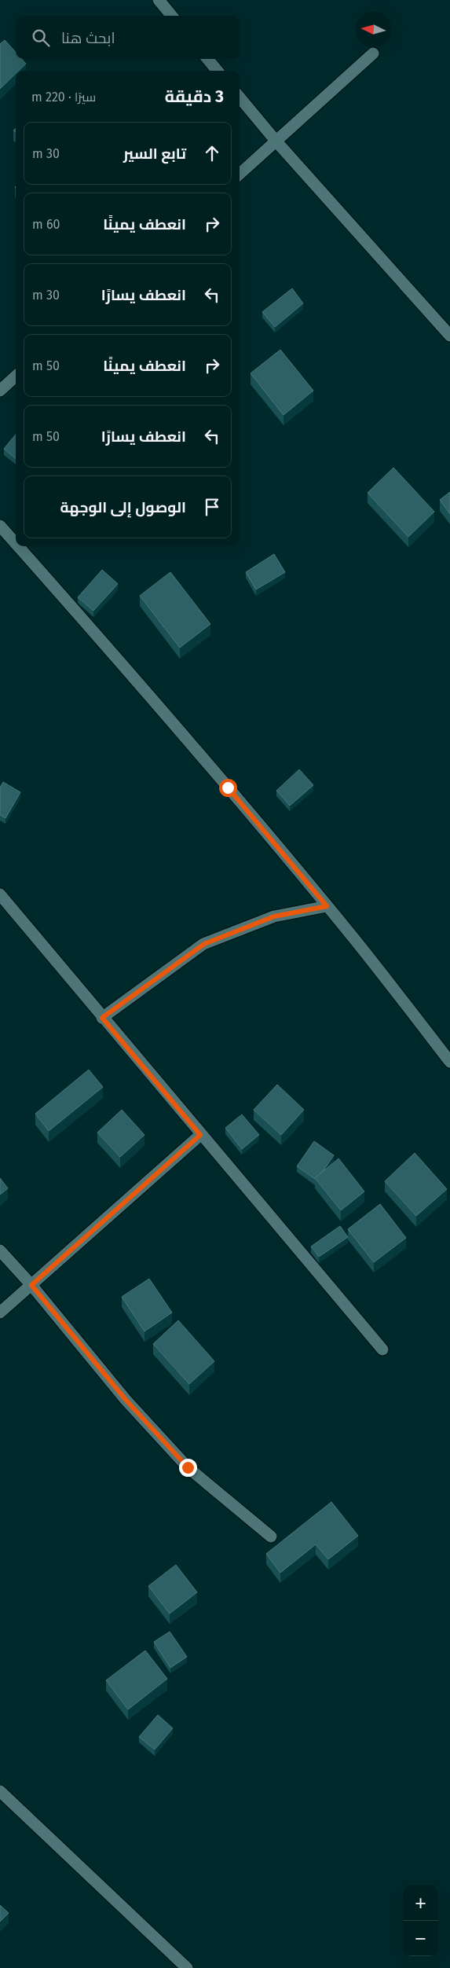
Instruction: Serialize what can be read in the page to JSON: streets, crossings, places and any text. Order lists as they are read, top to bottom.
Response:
{
  "north": "left",
  "page": {
    "search": "ابحث هنا",
    "heading": ["3 دقيقة", "سيرًا · 220 m"],
    "list": [
      ["تابع السير", "30 m"],
      ["انعطف يمينًا", "60 m"],
      ["انعطف يسارًا", "30 m"],
      ["انعطف يمينًا", "50 m"],
      ["انعطف يسارًا", "50 m"],
      "الوصول إلى الوجهة"
    ],
    "map_buttons": ["+", "−"]
  }
}
